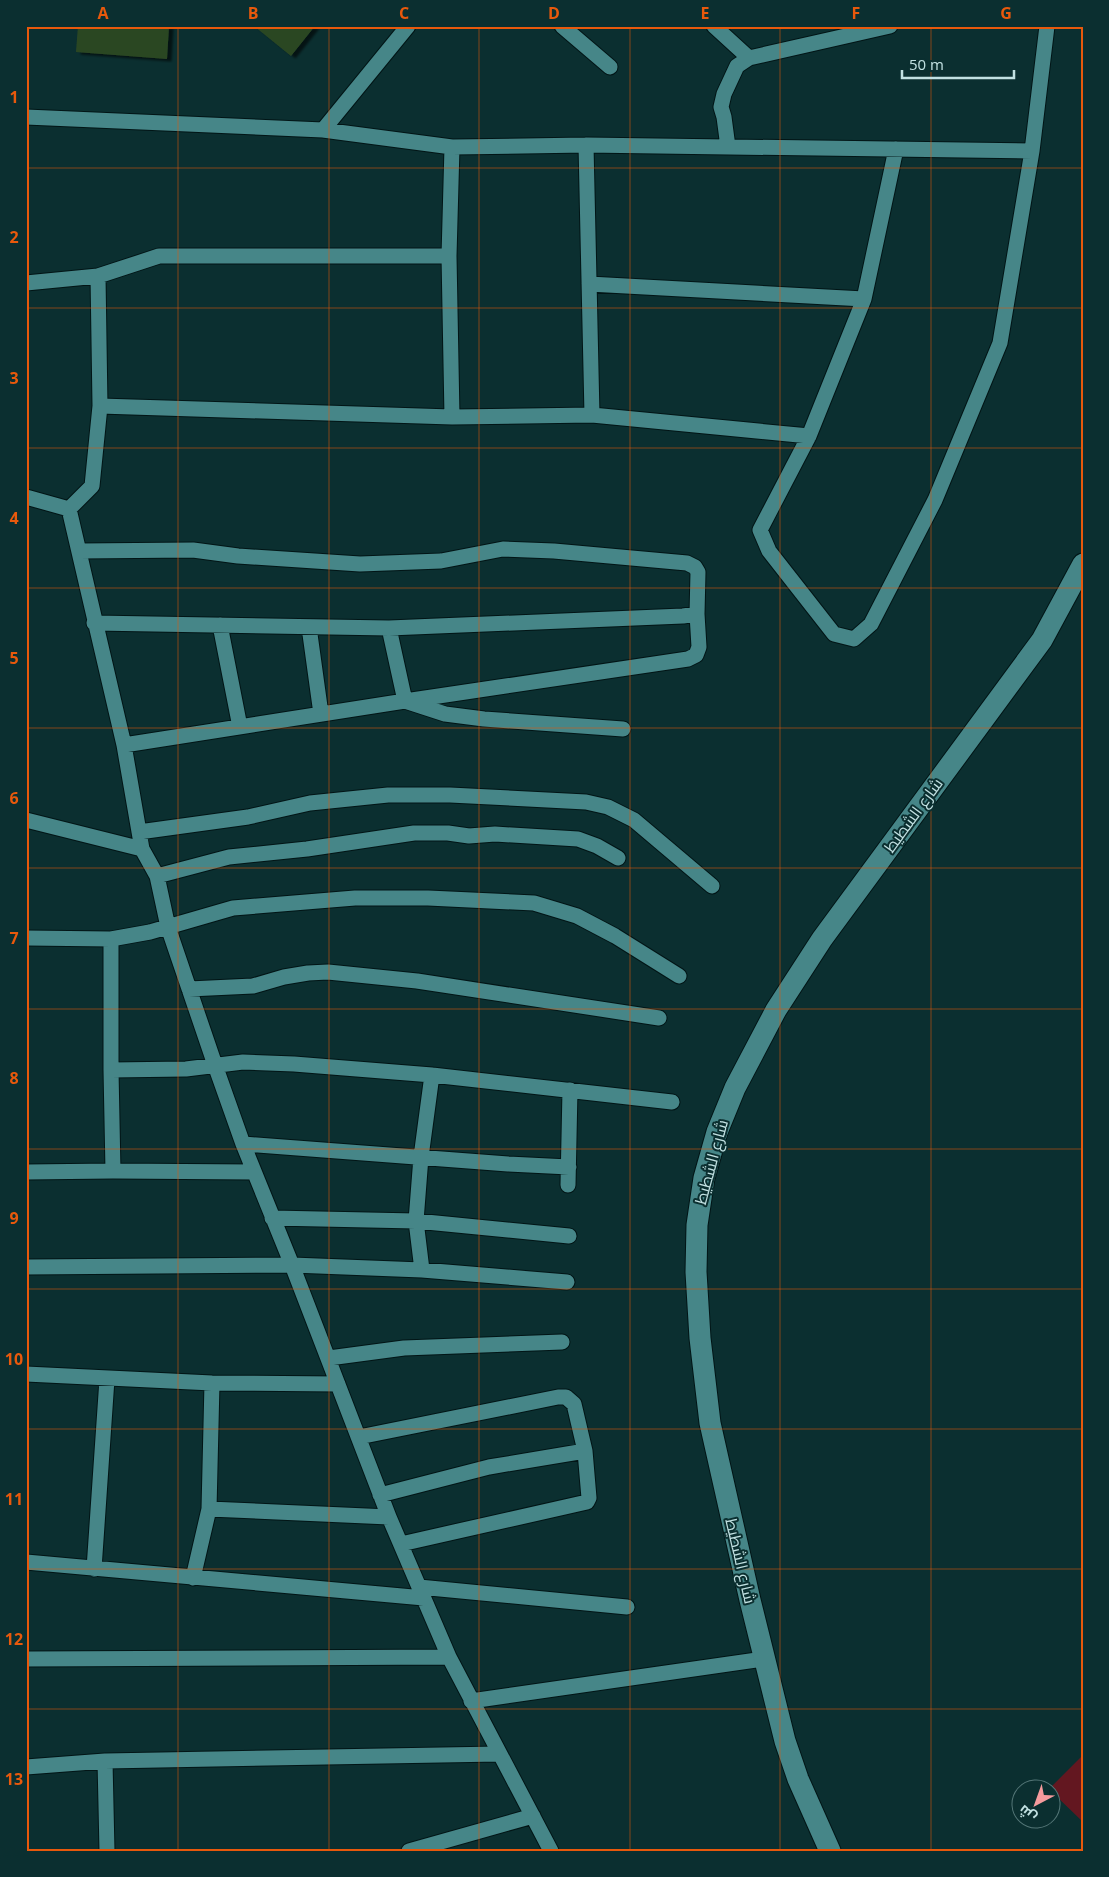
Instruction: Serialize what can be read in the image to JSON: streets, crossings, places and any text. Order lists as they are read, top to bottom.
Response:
{
  "streets": {
    "main road": ["شارع الشطيط"]
  },
  "scale_bar": "50 m",
  "north": "bottom left",
  "grid": {
    "columns": [
      "A",
      "B",
      "C",
      "D",
      "E",
      "F",
      "G"
    ],
    "rows": [
      "1",
      "2",
      "3",
      "4",
      "5",
      "6",
      "7",
      "8",
      "9",
      "10",
      "11",
      "12",
      "13"
    ]
  }
}
